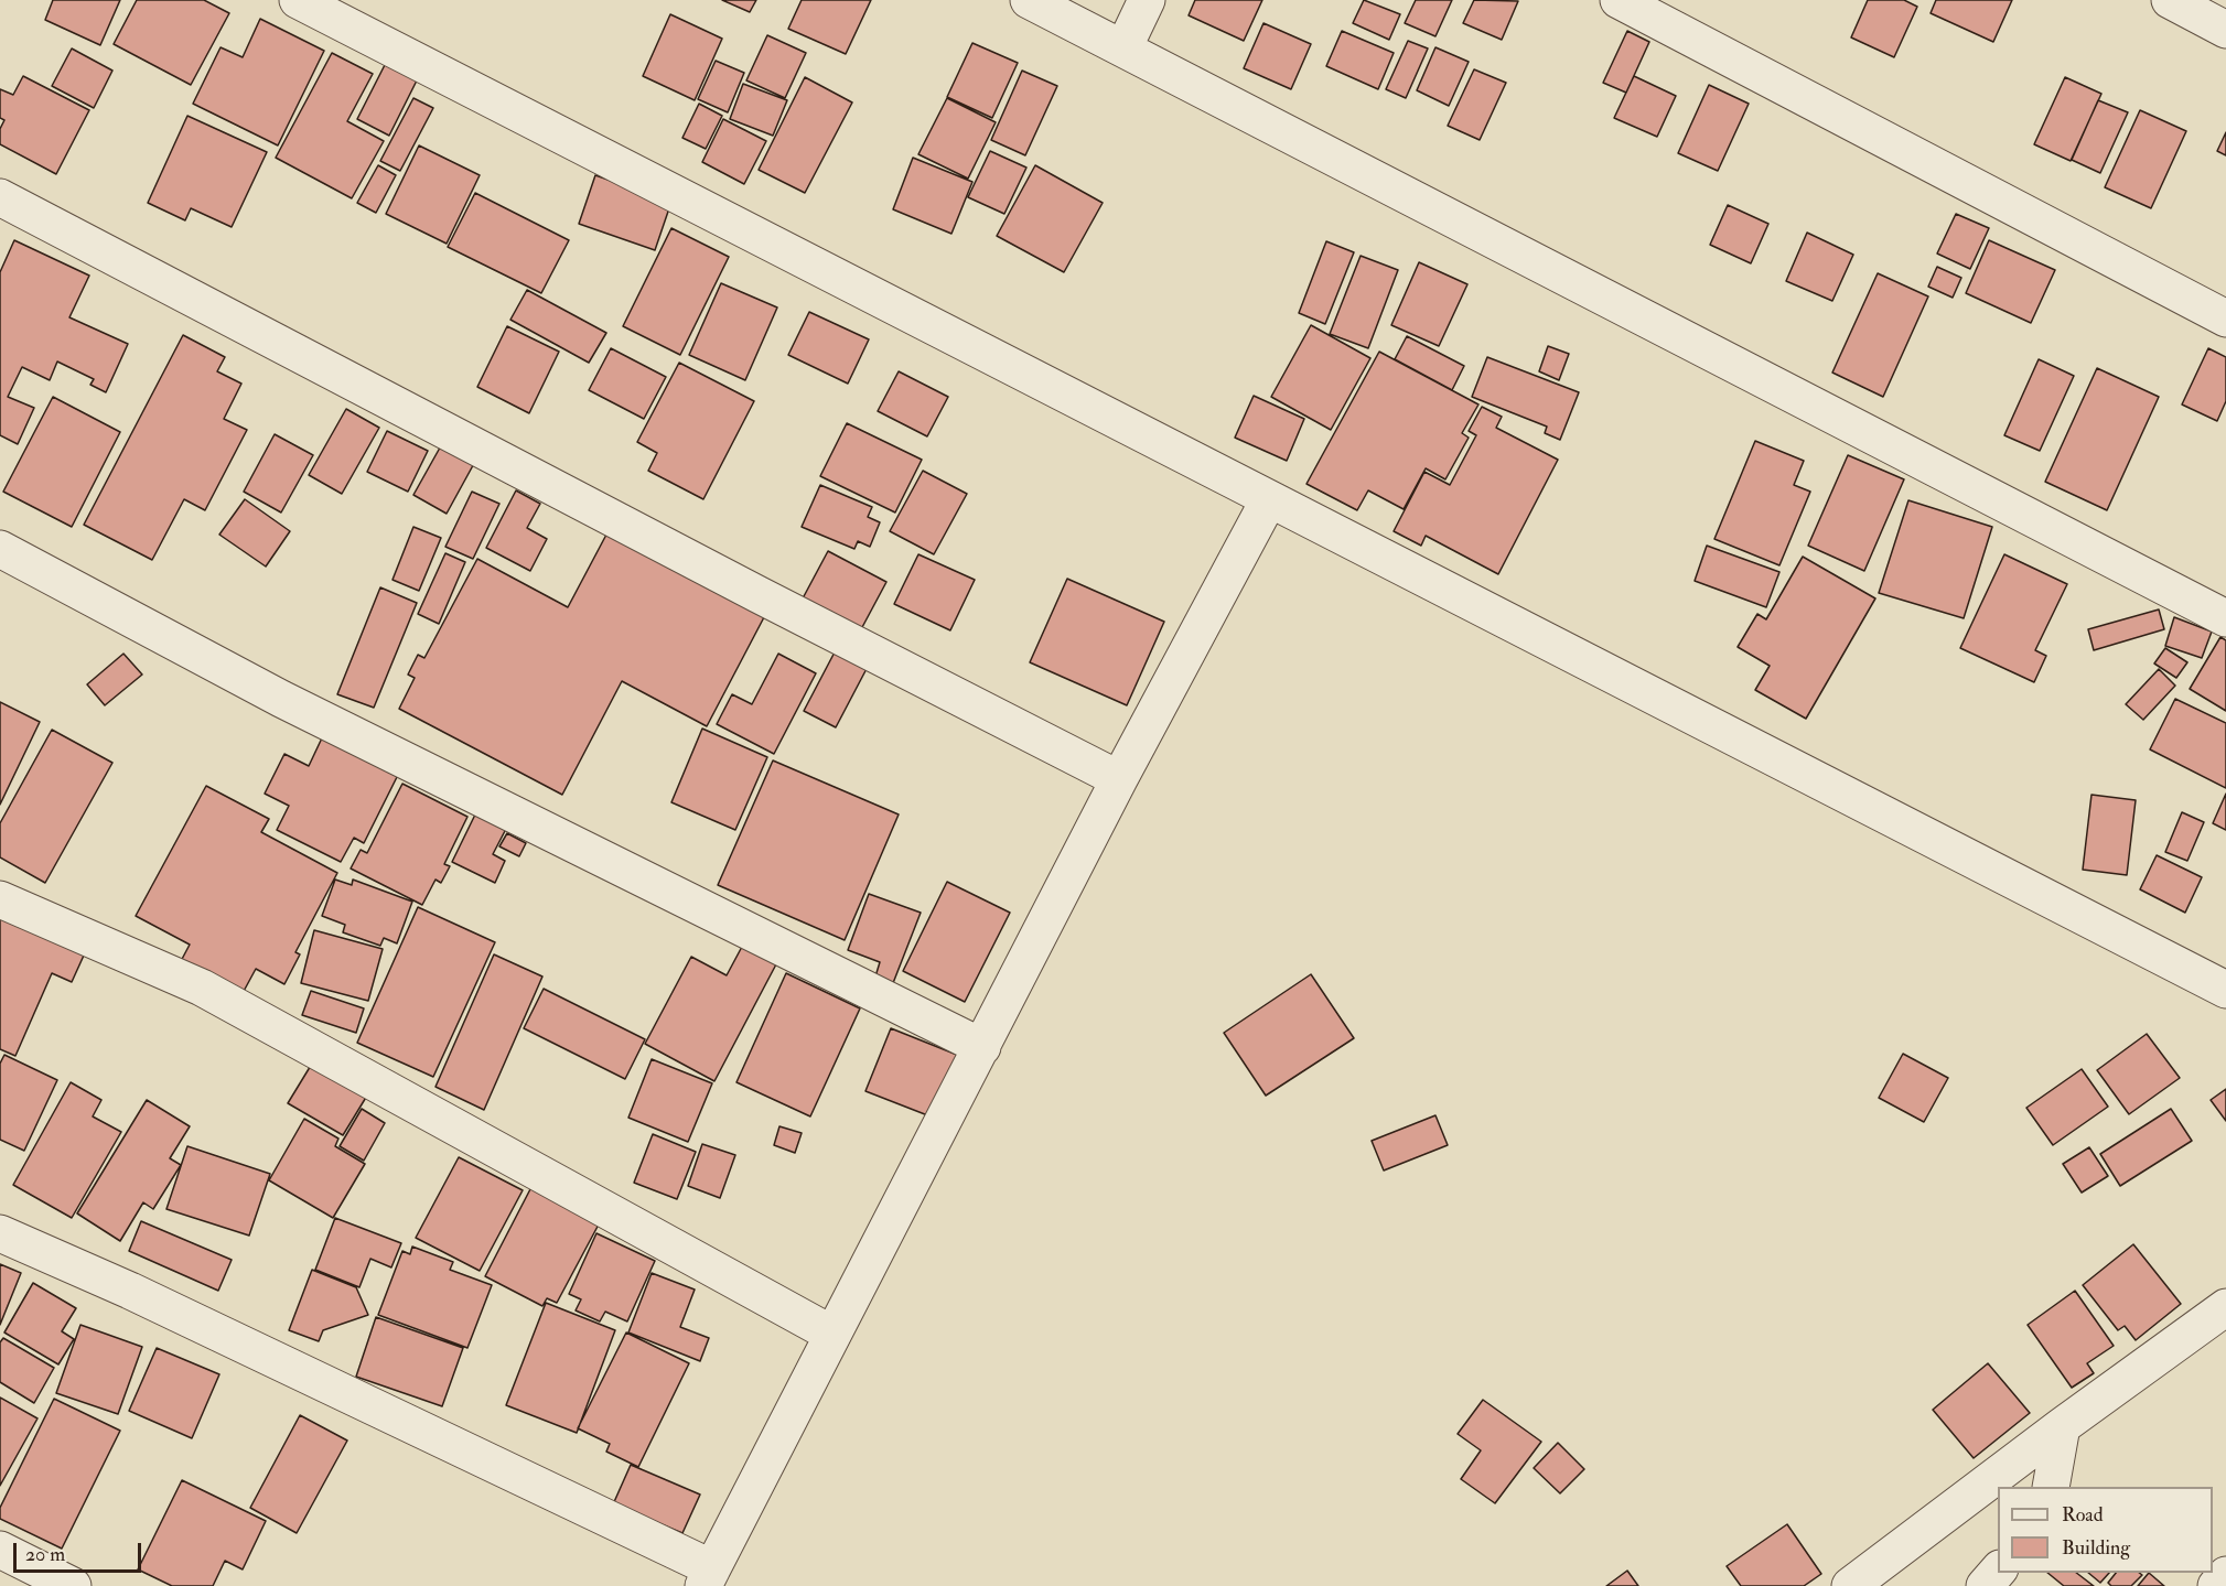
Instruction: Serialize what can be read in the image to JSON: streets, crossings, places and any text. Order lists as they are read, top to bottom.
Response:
{
  "legend": ["Road", "Building"],
  "scale_bar": "20 m"
}
